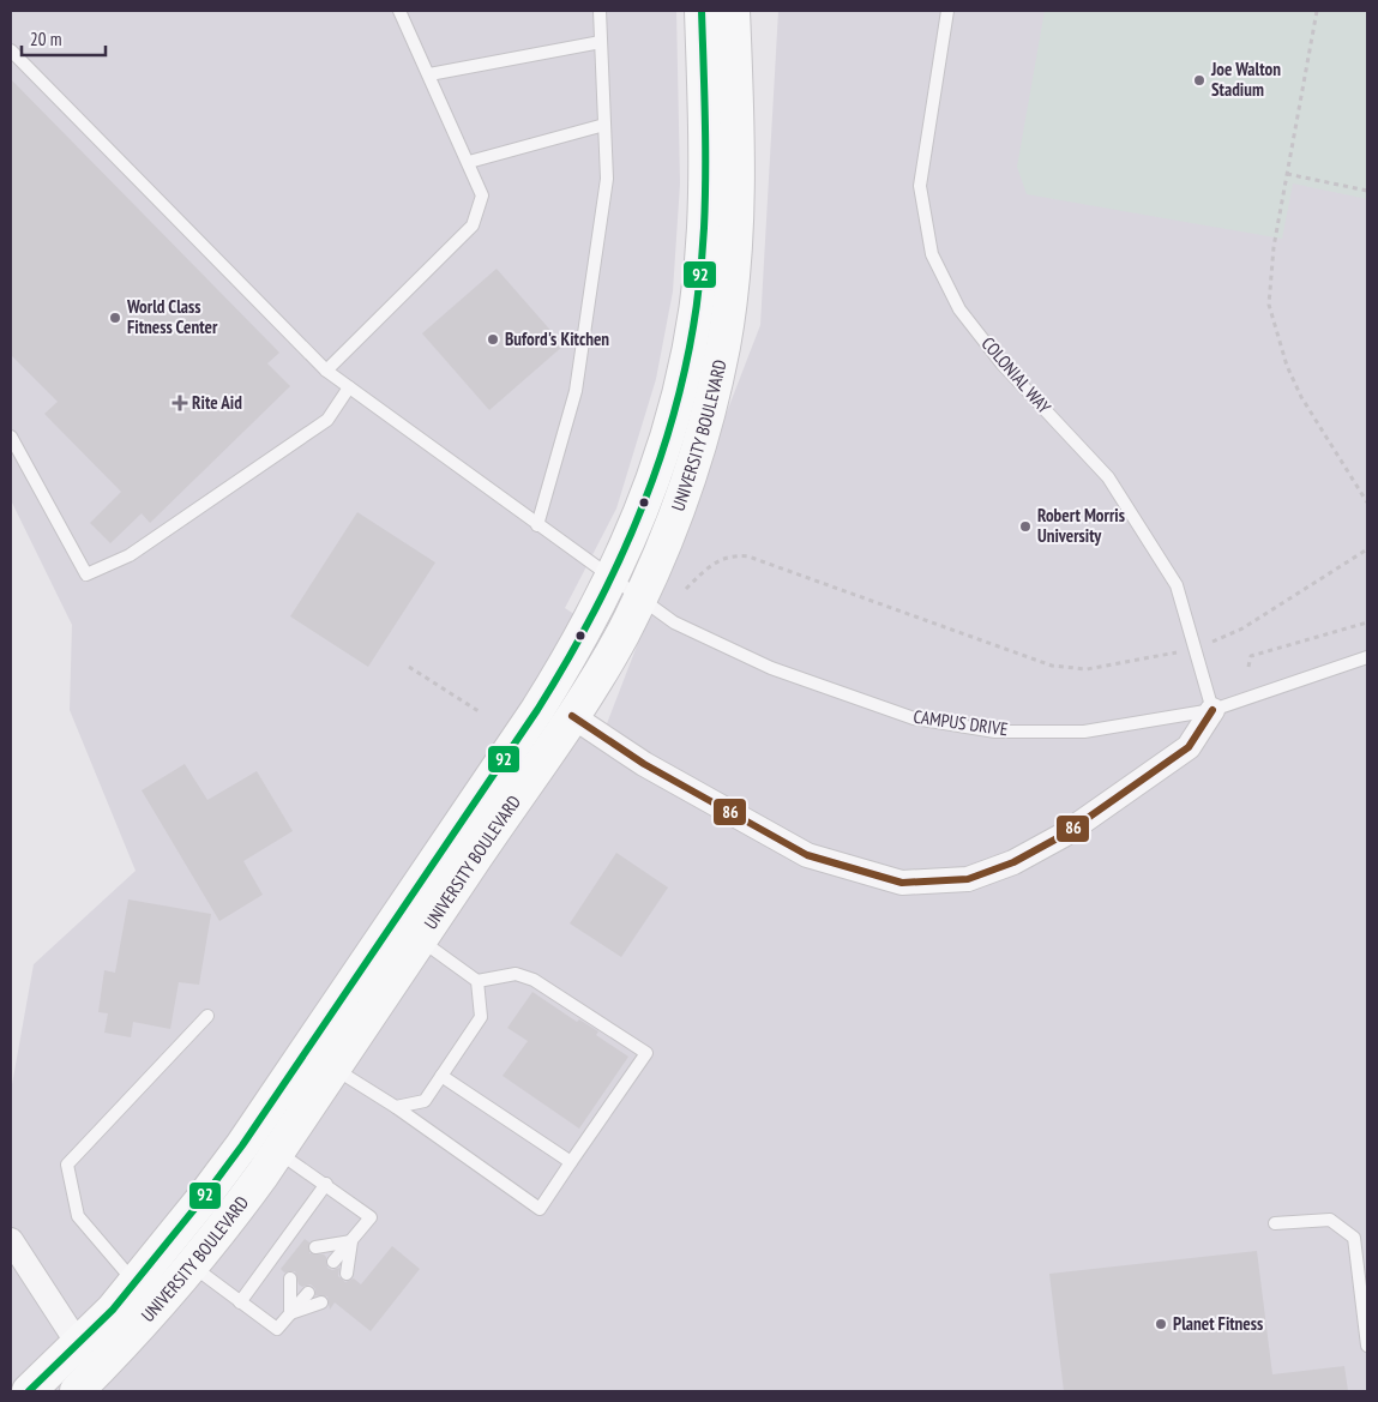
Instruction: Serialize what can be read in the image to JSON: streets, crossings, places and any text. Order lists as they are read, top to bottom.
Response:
{
  "streets": {
    "main road": ["UNIVERSITY BOULEVARD"],
    "lane": ["COLONIAL WAY", "CAMPUS DRIVE"]
  },
  "crossings": [
    ["COLONIAL WAY", "CAMPUS DRIVE"],
    ["UNIVERSITY BOULEVARD", "CAMPUS DRIVE"]
  ],
  "places": {
    "other": [
      "Joe Walton Stadium",
      "World Class Fitness Center",
      "Buford's Kitchen",
      "Robert Morris University",
      "Planet Fitness"
    ],
    "health": ["Rite Aid"]
  },
  "lines": ["transit line 92", "transit line 86"],
  "scale_bar": "20 m"
}
